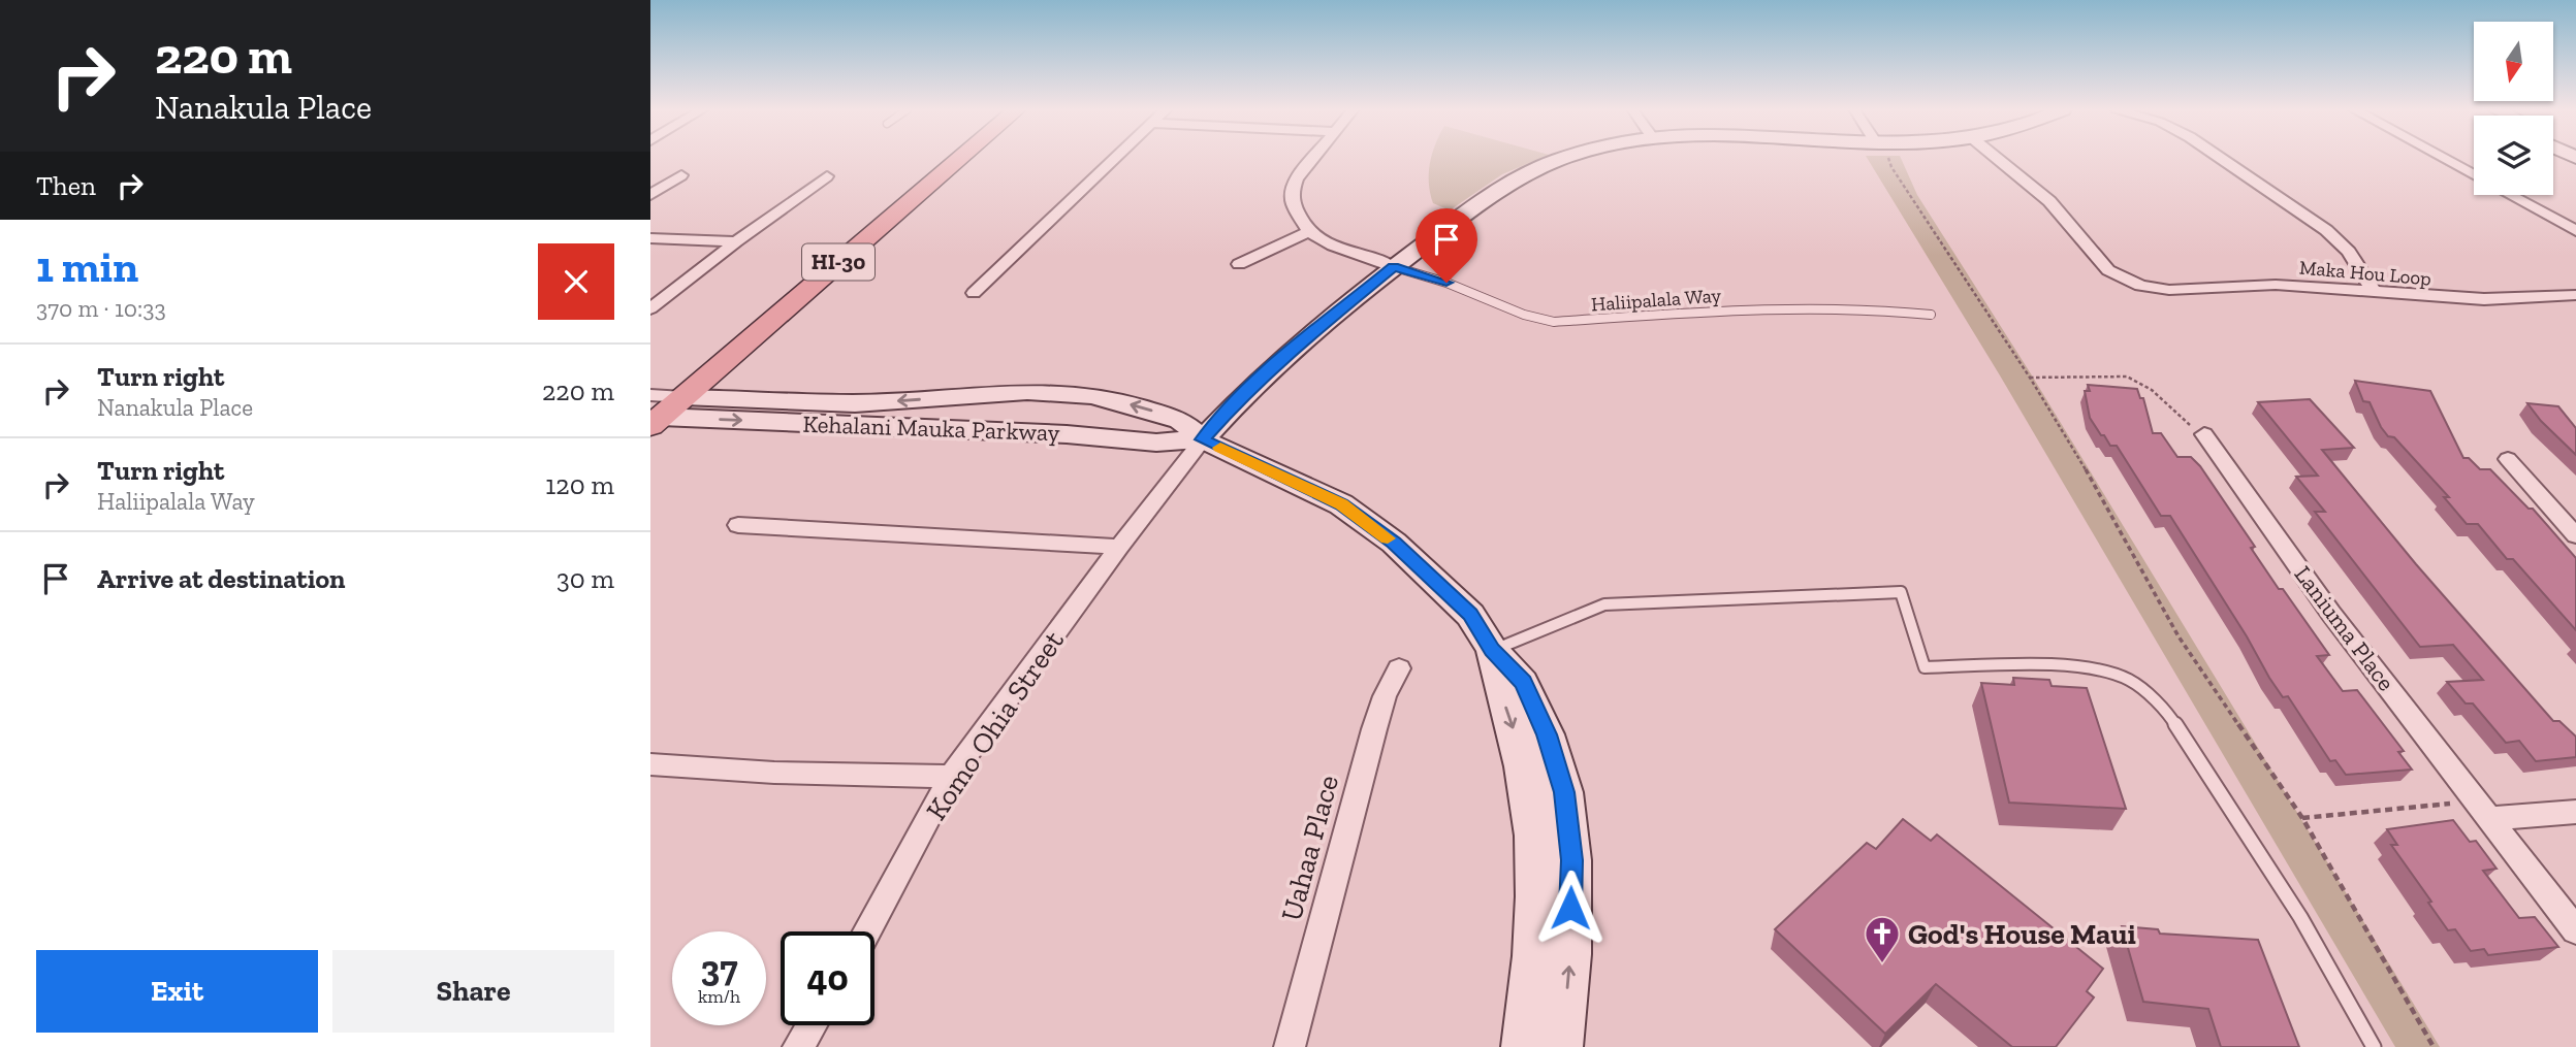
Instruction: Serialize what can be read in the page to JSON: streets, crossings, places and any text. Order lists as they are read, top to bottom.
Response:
{
  "streets": {
    "main road": ["HI-30"],
    "street": [
      "Maka Hou Loop",
      "Kehalani Mauka Parkway",
      "Laniuma Place",
      "Komo Ohia Street",
      "Uahaa Place"
    ],
    "lane": ["Haliipalala Way"]
  },
  "crossings": [
    ["HI-30", "Kehalani Mauka Parkway"],
    ["Kehalani Mauka Parkway", "Komo Ohia Street"]
  ],
  "places": {
    "church": ["God's House Maui"]
  },
  "north": "bottom",
  "page": {
    "turn": ["220 m", "Nanakula Place"],
    "then": "Then",
    "heading": ["1 min", "370 m · 10:33"],
    "list": [
      {
        "name": "Turn right",
        "note": "Nanakula Place",
        "value": "220 m"
      },
      {
        "name": "Turn right",
        "note": "Haliipalala Way",
        "value": "120 m"
      },
      {
        "name": "Arrive at destination",
        "value": "30 m"
      }
    ],
    "speed": "37 km/h",
    "limit": "40",
    "buttons": ["Exit", "Share"]
  }
}
